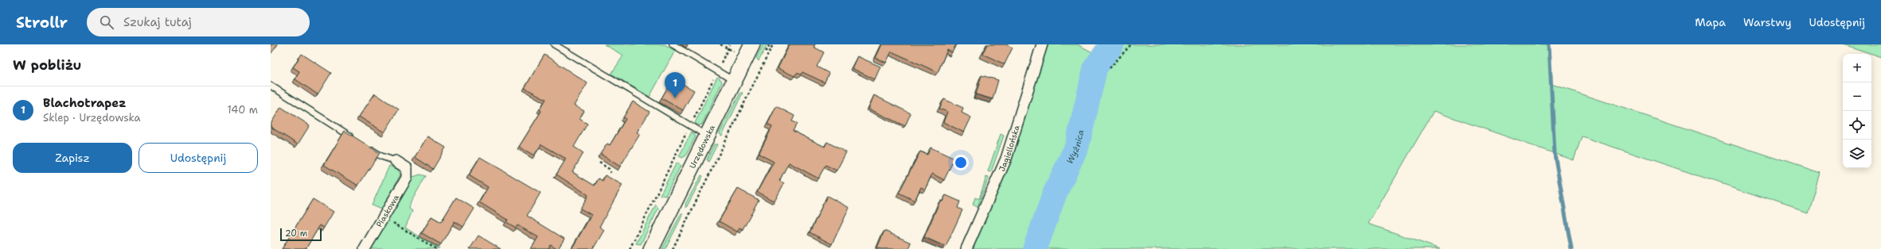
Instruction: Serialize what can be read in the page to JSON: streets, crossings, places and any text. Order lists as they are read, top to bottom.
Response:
{
  "streets": {
    "street": ["Urzędowska", "Jagiellońska", "Piaskowa"]
  },
  "water": ["Wyżnica"],
  "scale_bar": "20 m",
  "page": {
    "header": "Strollr",
    "search": "Szukaj tutaj",
    "nav": ["Mapa", "Warstwy", "Udostępnij"],
    "heading": "W pobliżu",
    "map_buttons": ["+", "−"],
    "pins": "1",
    "list": [
      {
        "mark": "1",
        "name": "Blachotrapez",
        "note": "Sklep · Urzędowska",
        "value": "140 m"
      }
    ],
    "buttons": ["Zapisz", "Udostępnij"],
    "scale": "20 m"
  }
}
